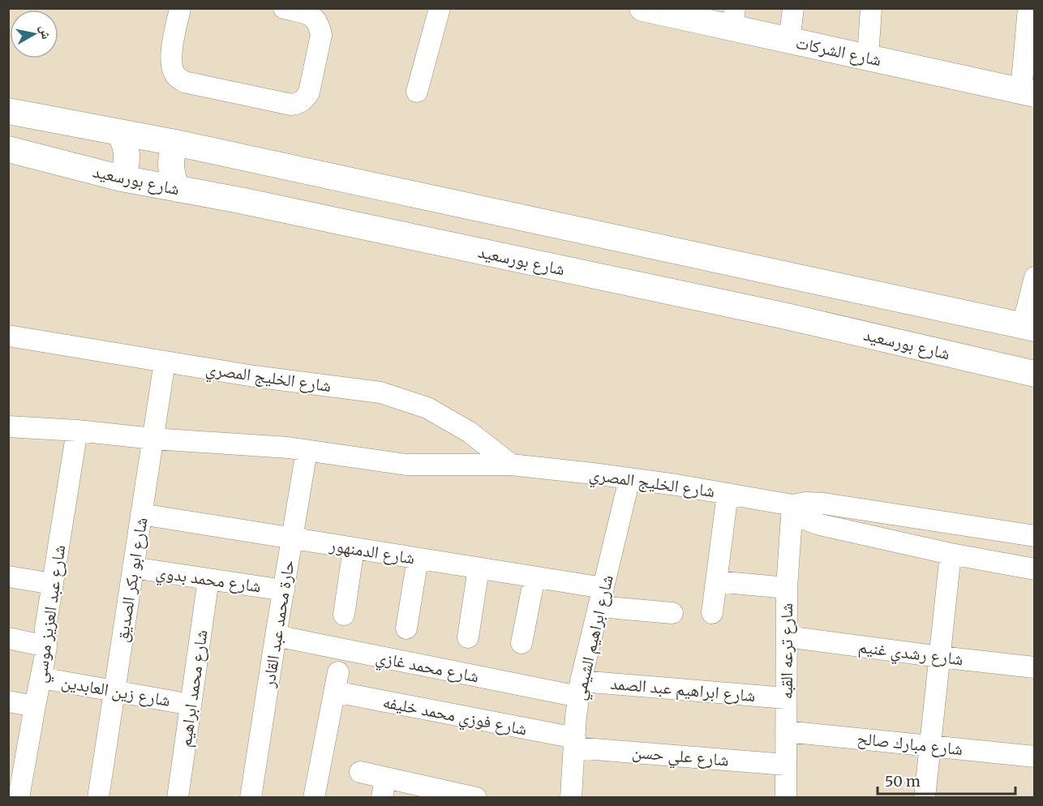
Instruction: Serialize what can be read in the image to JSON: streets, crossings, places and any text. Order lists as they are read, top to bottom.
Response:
{
  "streets": {
    "main road": ["شارع الشركات", "شارع بورسعيد"],
    "street": [
      "شارع الخليج المصري",
      "شارع الدمنهور",
      "شارع محمد بدوي",
      "شارع ابو بكر الصديق",
      "شارع عبد العزيز موسي",
      "حارة محمد عبد القادر",
      "شارع ابراهيم الشيمي",
      "شارع ترعه القبه",
      "شارع رشدي غنيم",
      "شارع محمد غازي",
      "شارع محمد ابراهيم",
      "شارع ابراهيم عبد الصمد",
      "شارع زين العابدين",
      "شارع فوزي محمد خليفه",
      "شارع مبارك صالح",
      "شارع علي حسن"
    ]
  },
  "crossings": [
    ["شارع الخليج المصري", "شارع ابو بكر الصديق"],
    ["شارع الخليج المصري", "شارع عبد العزيز موسي"],
    ["شارع الخليج المصري", "حارة محمد عبد القادر"],
    ["شارع الخليج المصري", "شارع ابراهيم الشيمي"],
    ["شارع الخليج المصري", "شارع ترعه القبه"],
    ["شارع الدمنهور", "شارع ابو بكر الصديق"],
    ["شارع الدمنهور", "حارة محمد عبد القادر"],
    ["شارع الدمنهور", "شارع ابراهيم الشيمي"],
    ["شارع محمد بدوي", "شارع ابو بكر الصديق"],
    ["شارع محمد بدوي", "حارة محمد عبد القادر"],
    ["شارع محمد بدوي", "شارع محمد ابراهيم"],
    ["شارع ابو بكر الصديق", "شارع زين العابدين"],
    ["شارع عبد العزيز موسي", "شارع زين العابدين"],
    ["حارة محمد عبد القادر", "شارع محمد غازي"],
    ["شارع ابراهيم الشيمي", "شارع محمد غازي"],
    ["شارع ابراهيم الشيمي", "شارع ابراهيم عبد الصمد"],
    ["شارع ابراهيم الشيمي", "شارع فوزي محمد خليفه"],
    ["شارع ابراهيم الشيمي", "شارع علي حسن"],
    ["شارع ترعه القبه", "شارع رشدي غنيم"],
    ["شارع ترعه القبه", "شارع ابراهيم عبد الصمد"],
    ["شارع ترعه القبه", "شارع مبارك صالح"],
    ["شارع ترعه القبه", "شارع علي حسن"],
    ["شارع محمد غازي", "شارع ابراهيم عبد الصمد"],
    ["شارع محمد ابراهيم", "شارع زين العابدين"],
    ["شارع فوزي محمد خليفه", "شارع علي حسن"]
  ],
  "scale_bar": "50 m",
  "north": "right"
}
